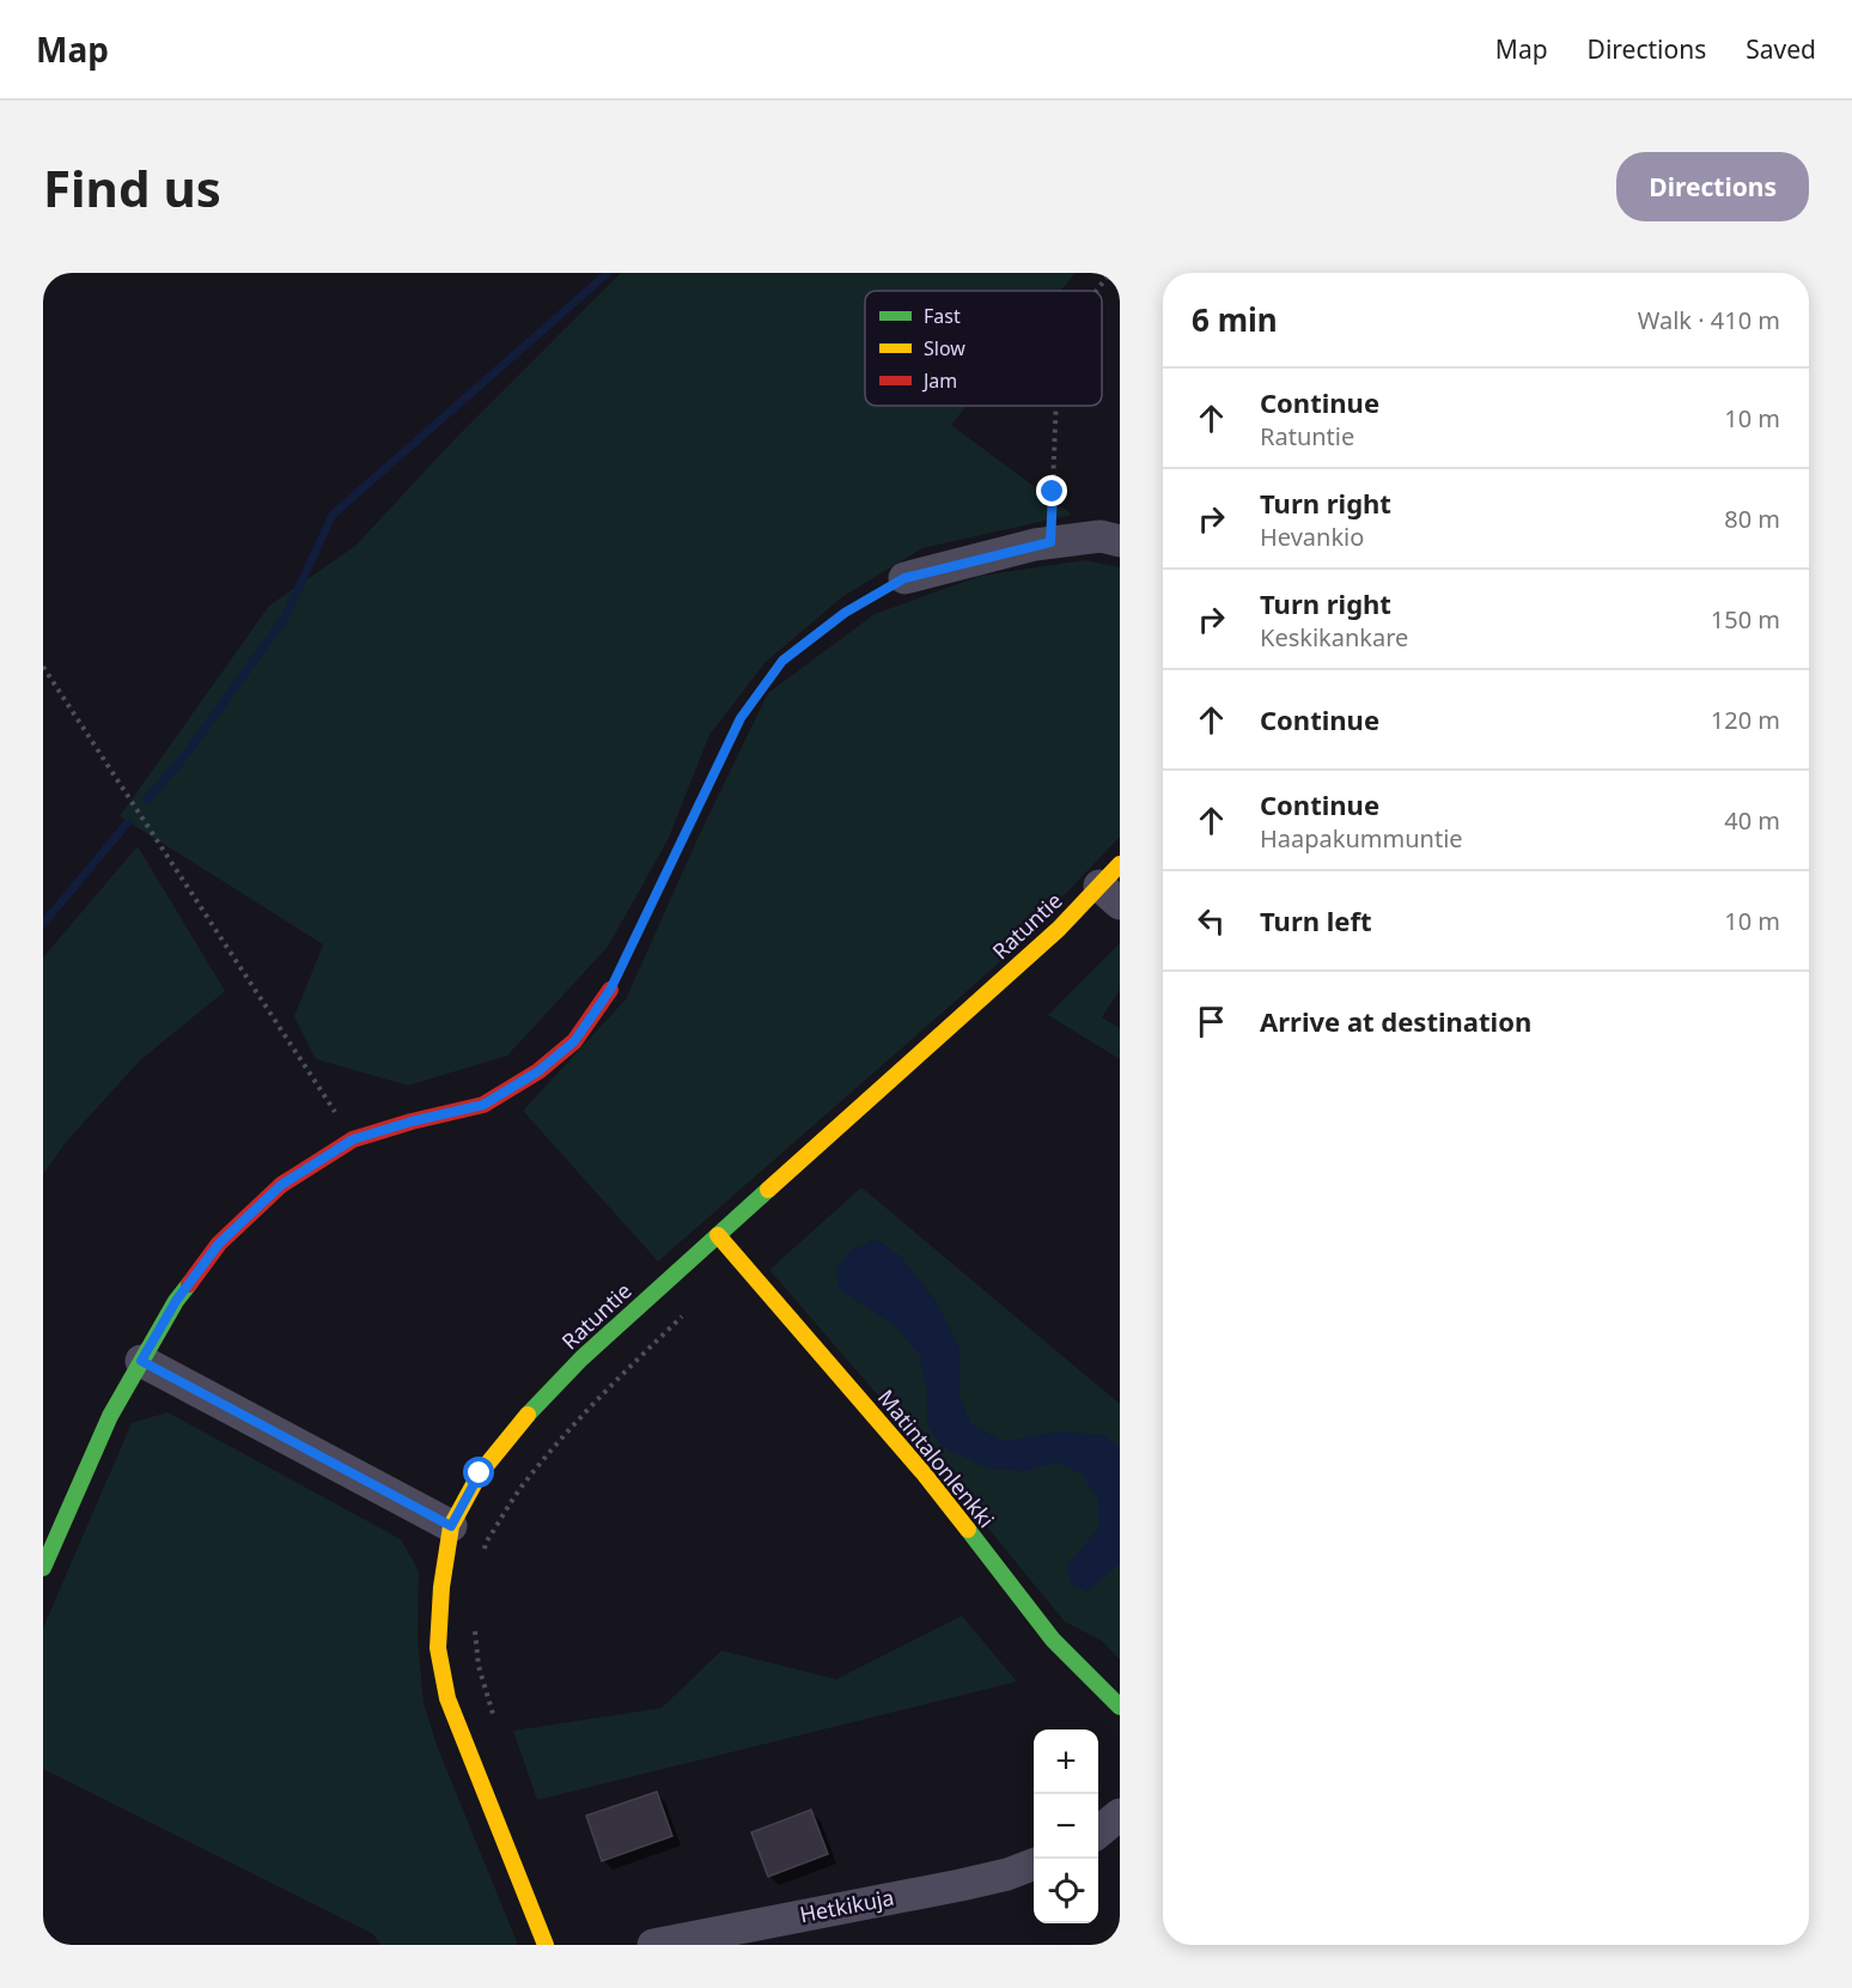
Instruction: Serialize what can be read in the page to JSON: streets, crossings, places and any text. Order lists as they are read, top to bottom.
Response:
{
  "streets": {
    "street": ["Ratuntie", "Matintalonlenkki", "Hetkikuja"]
  },
  "crossings": [
    ["Ratuntie", "Matintalonlenkki"]
  ],
  "legend": ["Fast", "Slow", "Jam"],
  "page": {
    "header": "Map",
    "nav": ["Map", "Directions", "Saved"],
    "buttons": "Directions",
    "title": "Find us",
    "heading": ["6 min", "Walk · 410 m"],
    "list": [
      ["Continue", "Ratuntie", "10 m"],
      ["Turn right", "Hevankio", "80 m"],
      ["Turn right", "Keskikankare", "150 m"],
      ["Continue", "120 m"],
      ["Continue", "Haapakummuntie", "40 m"],
      ["Turn left", "10 m"],
      "Arrive at destination"
    ],
    "map_buttons": ["+", "−"]
  }
}
